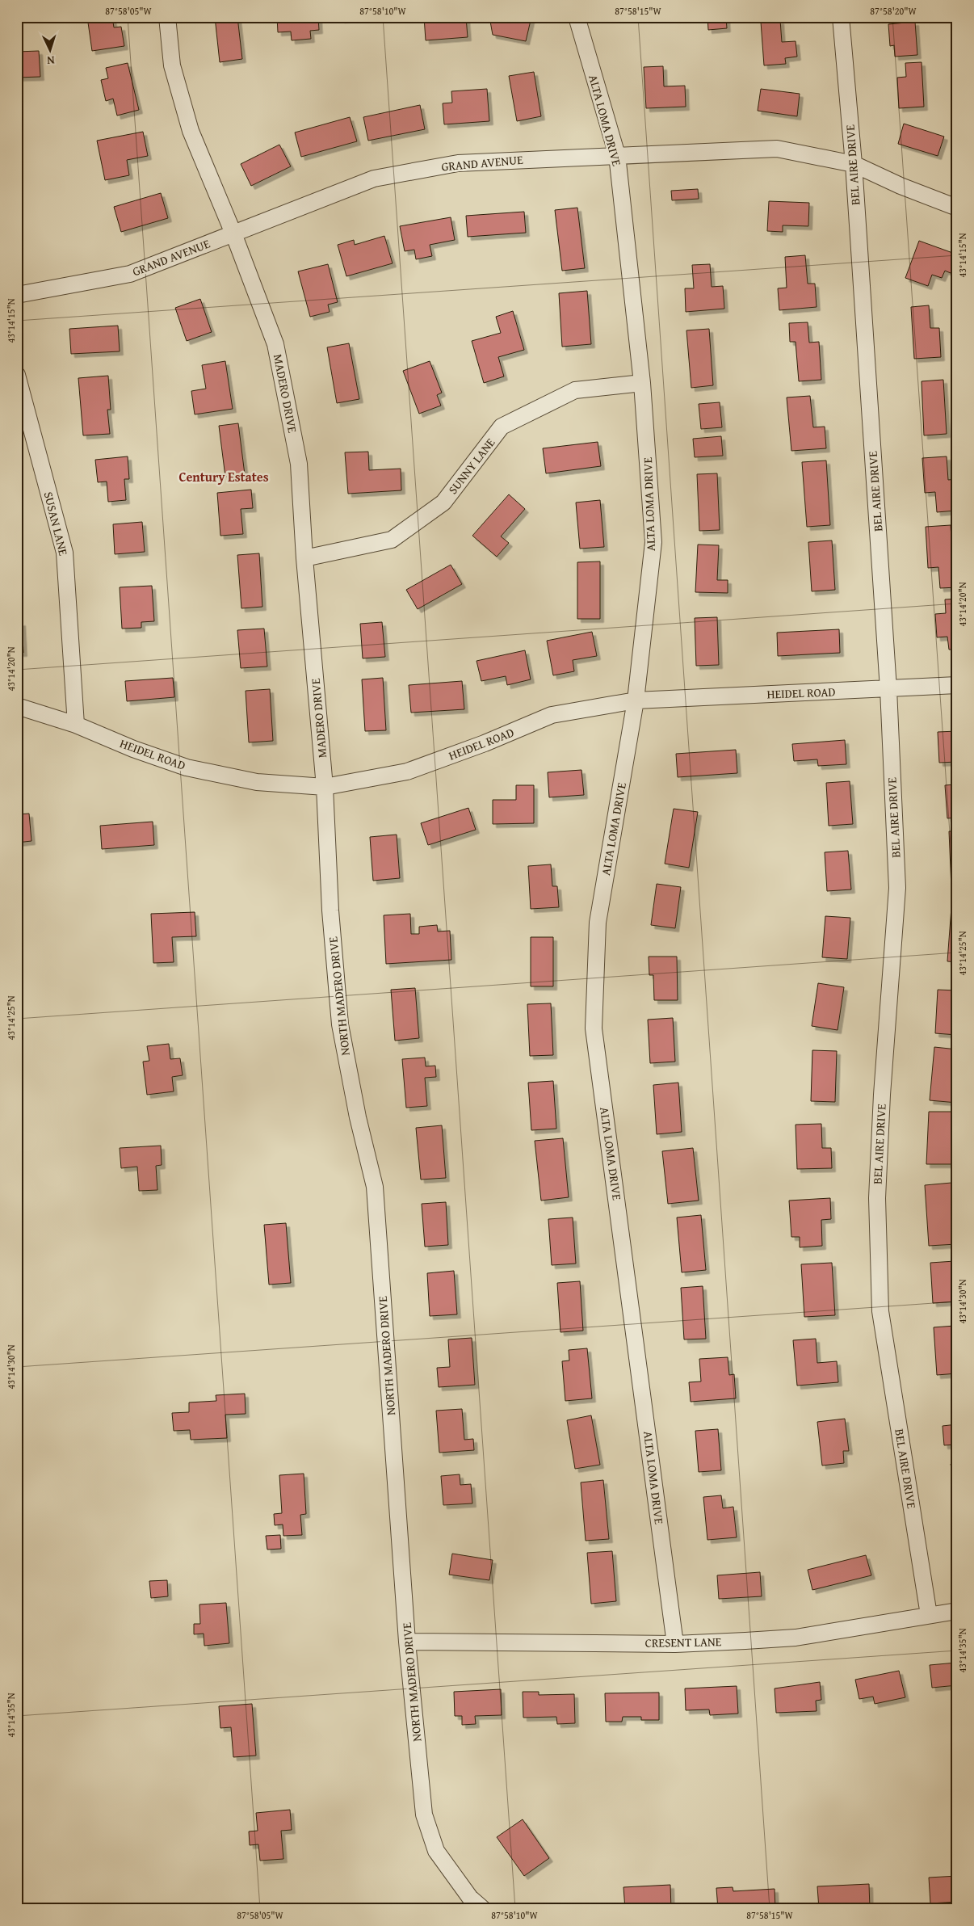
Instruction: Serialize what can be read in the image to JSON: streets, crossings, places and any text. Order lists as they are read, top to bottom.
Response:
{
  "streets": {
    "street": [
      "ALTA LOMA DRIVE",
      "GRAND AVENUE",
      "BEL AIRE DRIVE",
      "MADERO DRIVE",
      "SUNNY LANE",
      "SUSAN LANE",
      "HEIDEL ROAD",
      "NORTH MADERO DRIVE",
      "CRESENT LANE"
    ]
  },
  "crossings": [
    ["ALTA LOMA DRIVE", "GRAND AVENUE"],
    ["ALTA LOMA DRIVE", "SUNNY LANE"],
    ["ALTA LOMA DRIVE", "HEIDEL ROAD"],
    ["ALTA LOMA DRIVE", "CRESENT LANE"],
    ["GRAND AVENUE", "BEL AIRE DRIVE"],
    ["GRAND AVENUE", "MADERO DRIVE"],
    ["BEL AIRE DRIVE", "HEIDEL ROAD"],
    ["BEL AIRE DRIVE", "CRESENT LANE"],
    ["MADERO DRIVE", "SUNNY LANE"],
    ["MADERO DRIVE", "HEIDEL ROAD"],
    ["MADERO DRIVE", "NORTH MADERO DRIVE"],
    ["SUSAN LANE", "HEIDEL ROAD"],
    ["HEIDEL ROAD", "NORTH MADERO DRIVE"],
    ["NORTH MADERO DRIVE", "CRESENT LANE"]
  ],
  "districts": ["Century Estates"],
  "north": "bottom",
  "coordinates": [
    "87°58'05\"W",
    "87°58'10\"W",
    "87°58'15\"W",
    "87°58'20\"W",
    "43°14'15\"N",
    "43°14'20\"N",
    "43°14'25\"N",
    "43°14'30\"N",
    "43°14'35\"N"
  ]
}
